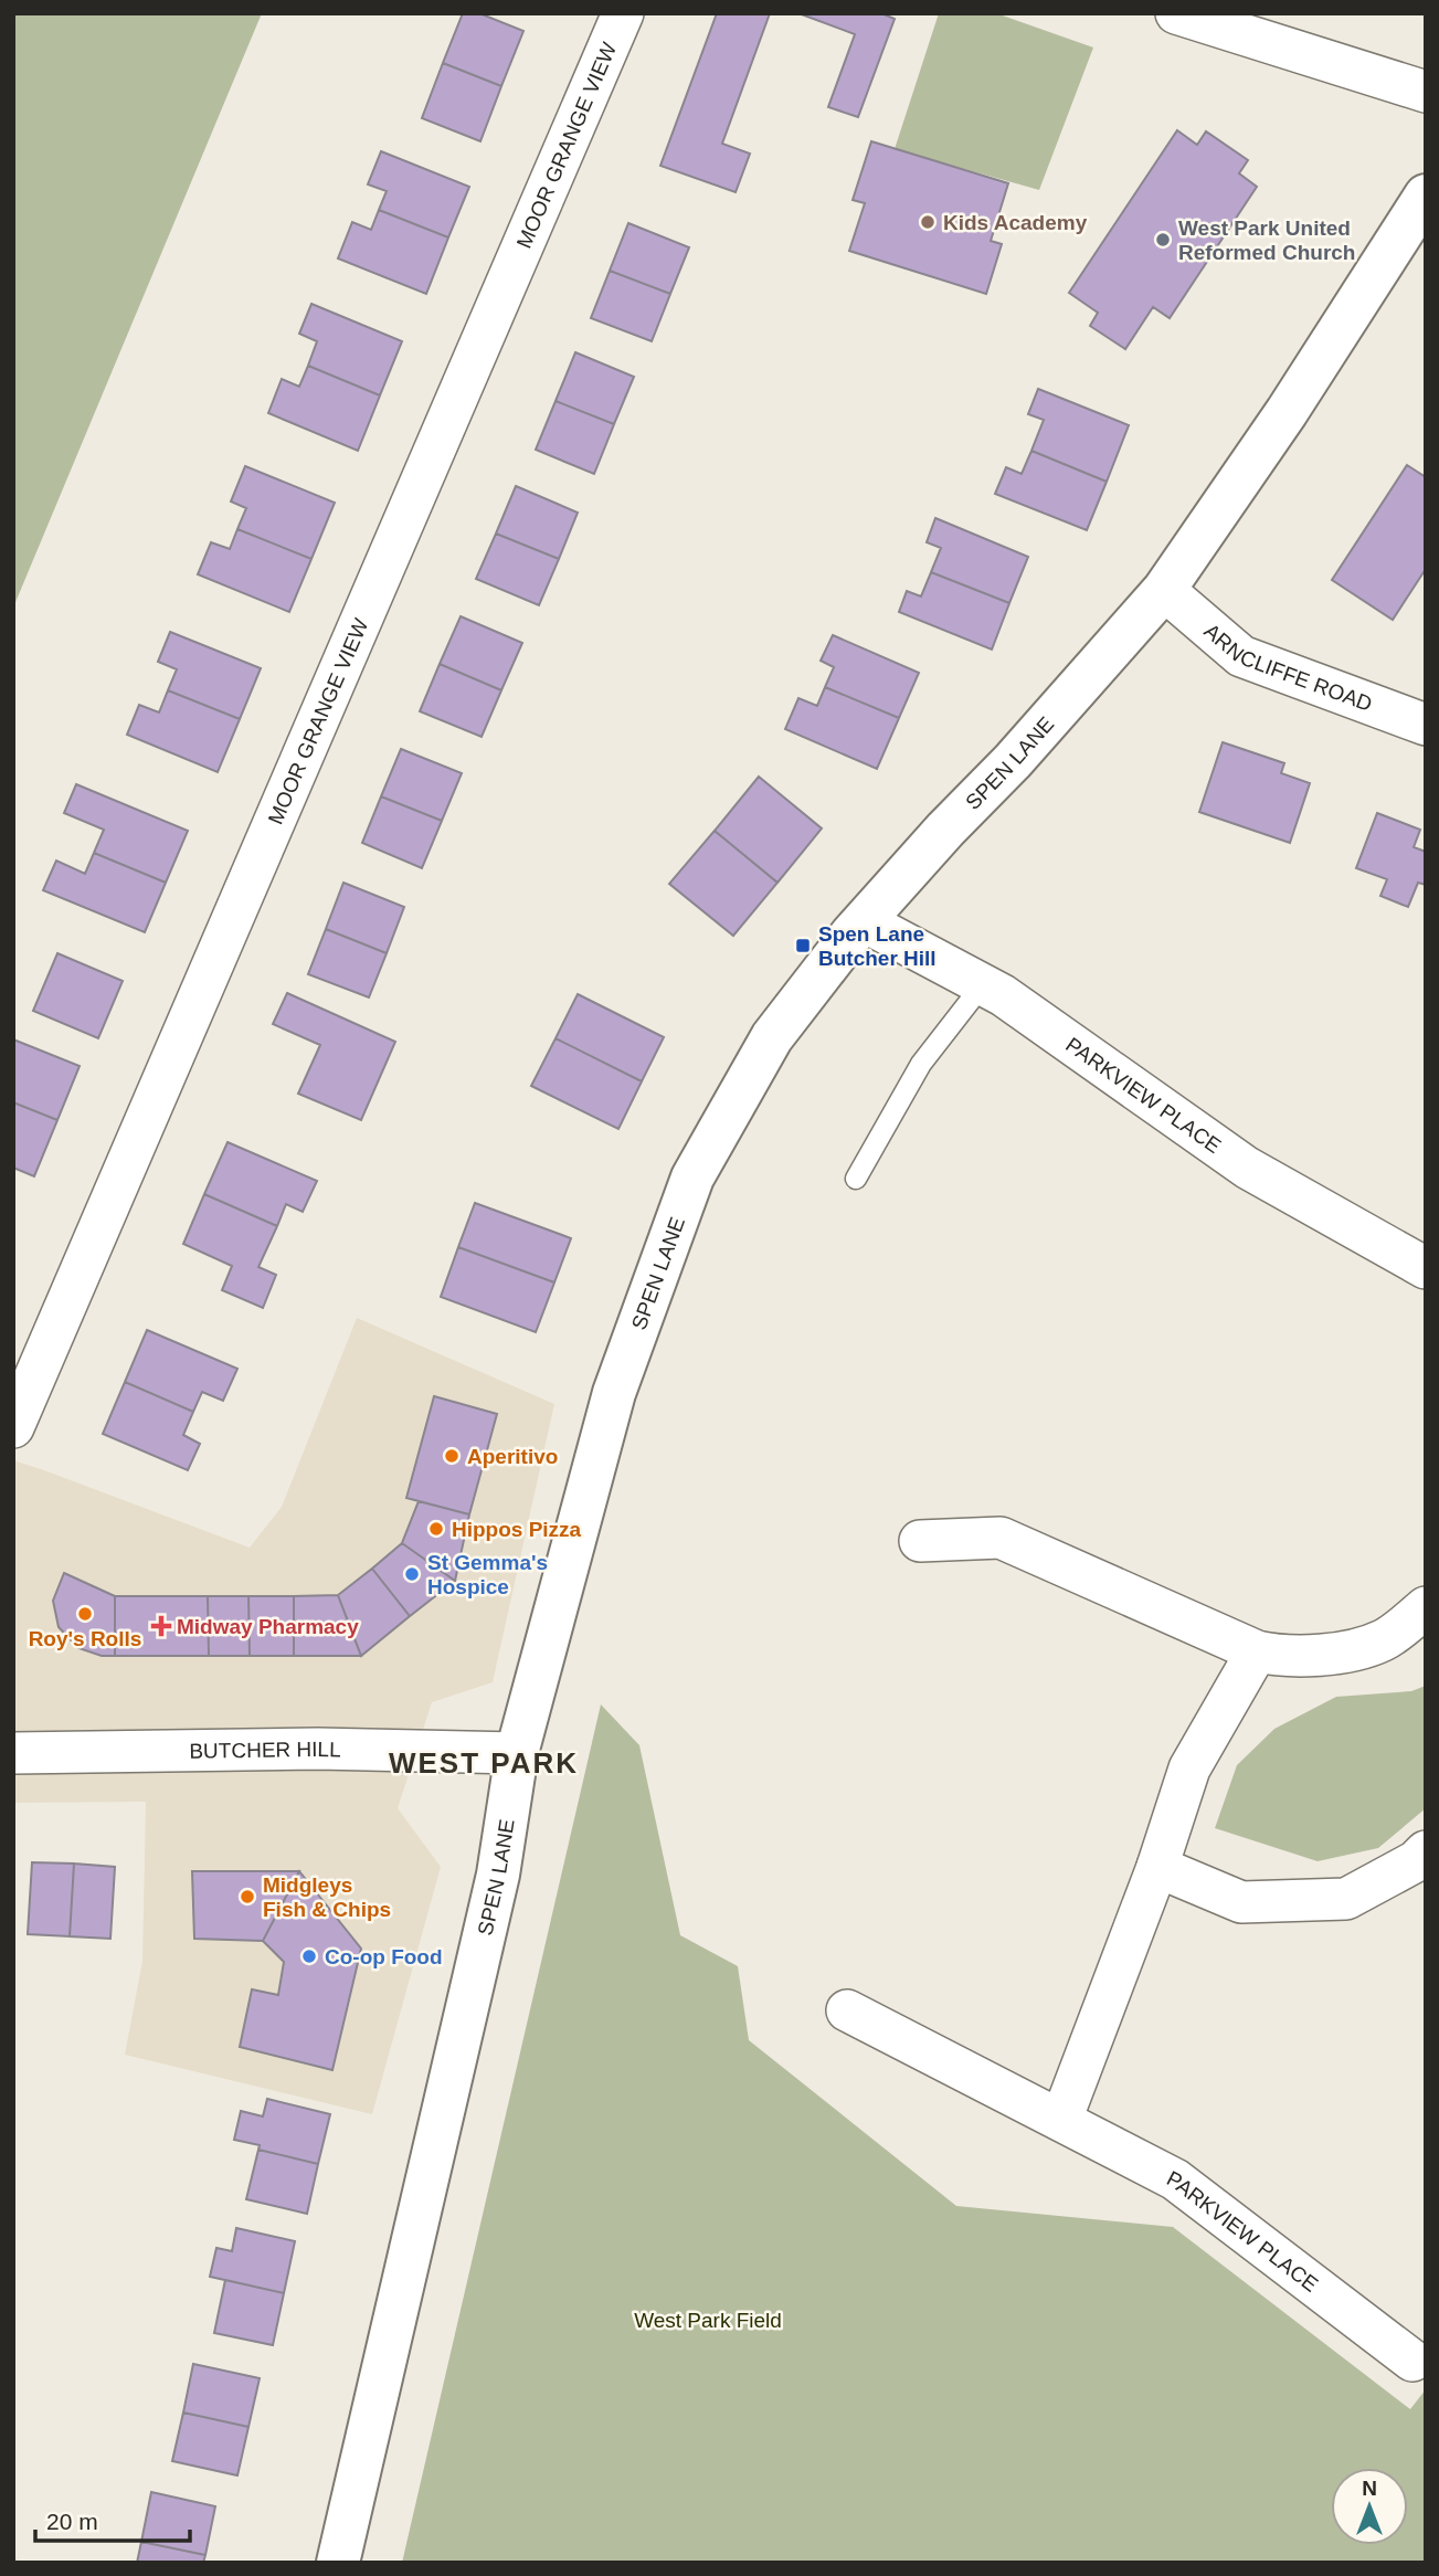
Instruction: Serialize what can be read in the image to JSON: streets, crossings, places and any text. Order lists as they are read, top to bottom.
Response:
{
  "streets": {
    "street": [
      "MOOR GRANGE VIEW",
      "ARNCLIFFE ROAD",
      "SPEN LANE",
      "PARKVIEW PLACE",
      "BUTCHER HILL"
    ]
  },
  "crossings": [
    ["ARNCLIFFE ROAD", "SPEN LANE"],
    ["SPEN LANE", "PARKVIEW PLACE"],
    ["SPEN LANE", "BUTCHER HILL"]
  ],
  "districts": ["WEST PARK"],
  "parks": ["West Park Field"],
  "places": {
    "other": [
      "Kids Academy",
      "West Park United Reformed Church",
      "Aperitivo",
      "Hippos Pizza",
      "St Gemma's Hospice",
      "Roy's Rolls",
      "Midgleys Fish & Chips",
      "Co-op Food"
    ],
    "transit": ["Spen Lane Butcher Hill"],
    "health": ["Midway Pharmacy"]
  },
  "scale_bar": "20 m",
  "north": "top"
}
